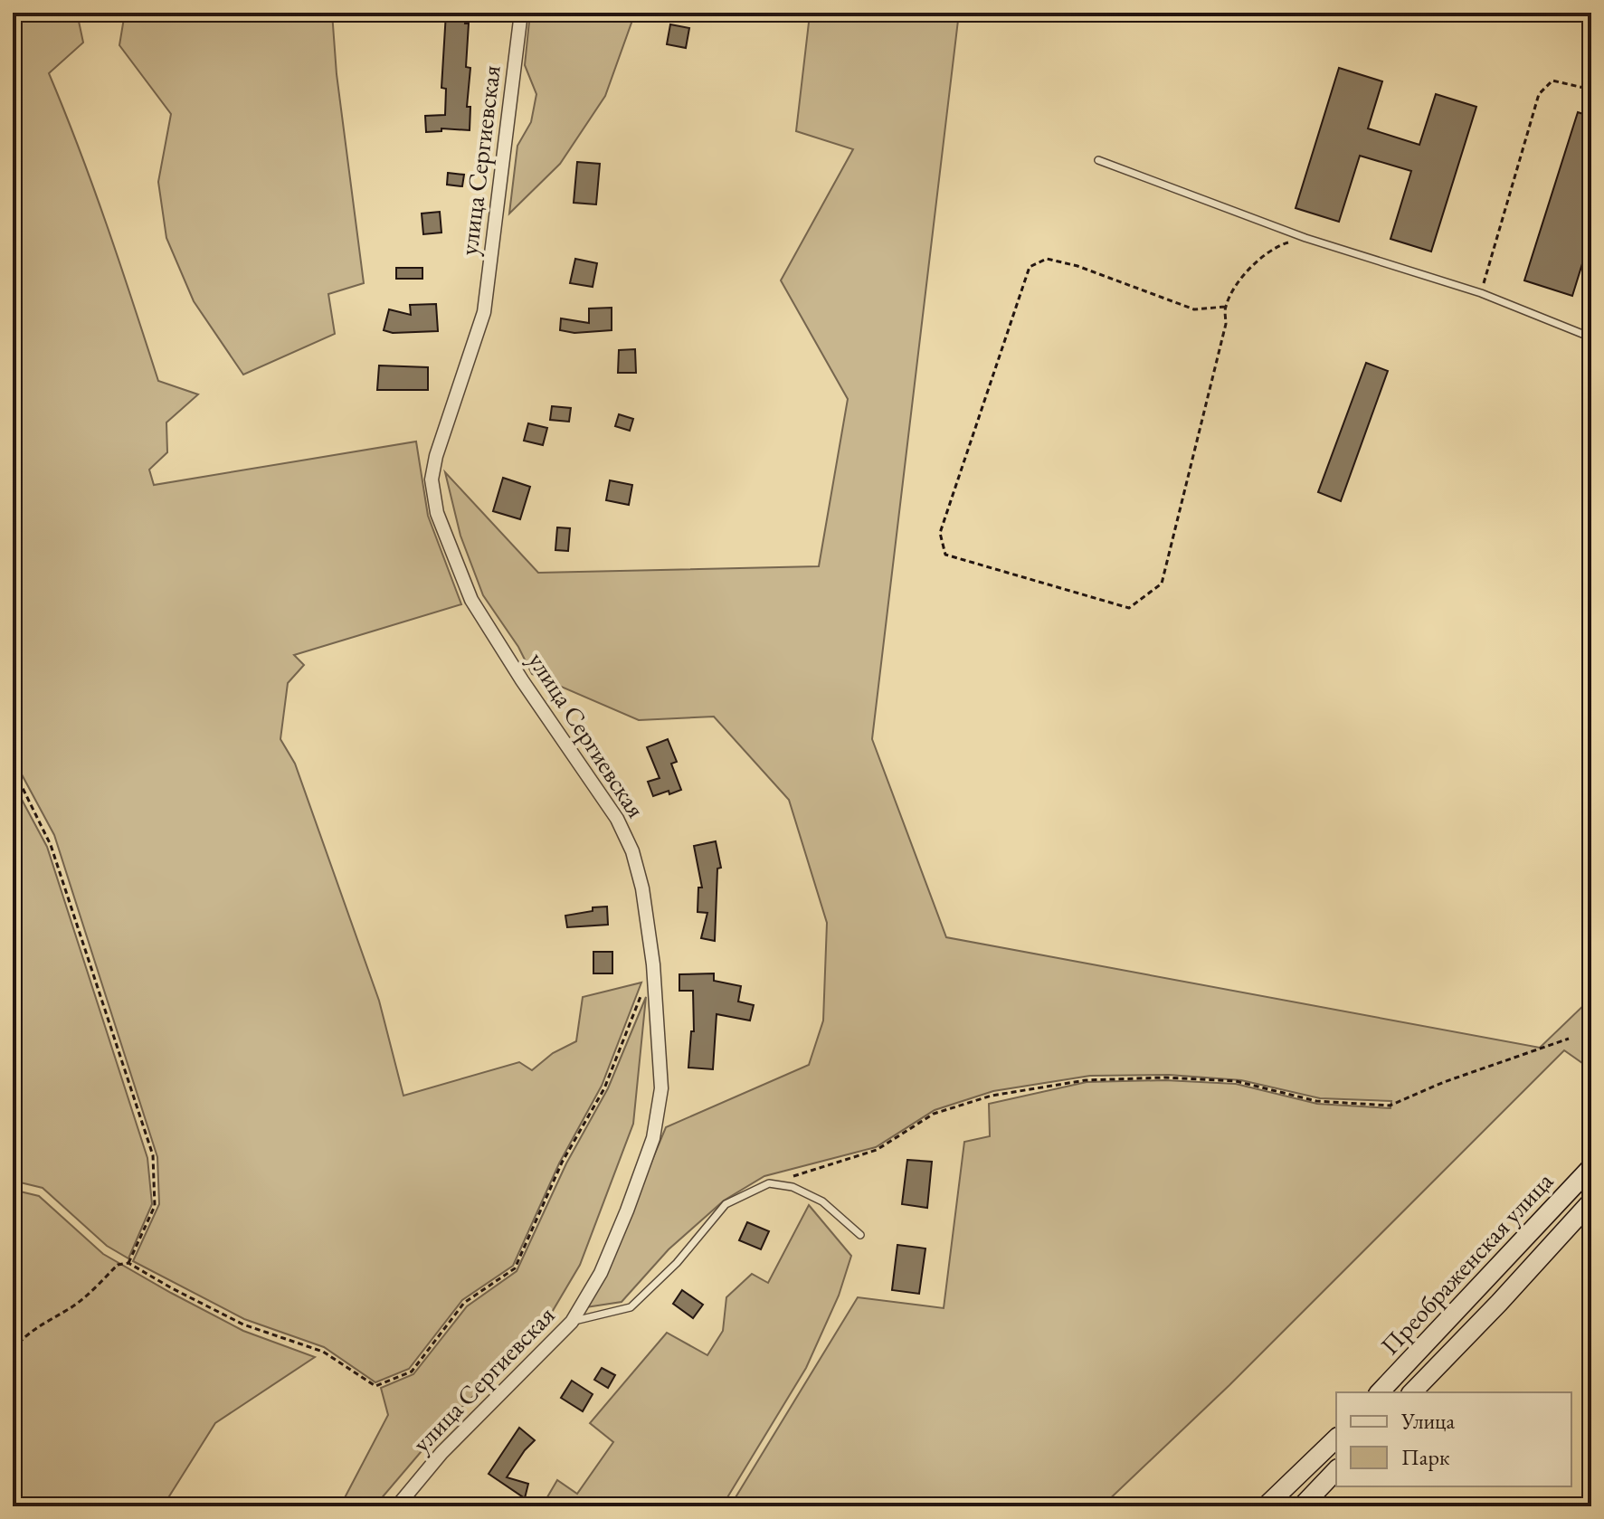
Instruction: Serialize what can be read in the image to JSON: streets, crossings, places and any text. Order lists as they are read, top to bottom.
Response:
{
  "streets": {
    "main road": ["Преображенская улица"],
    "street": ["улица Сергиевская"]
  },
  "legend": ["Улица", "Парк"]
}
